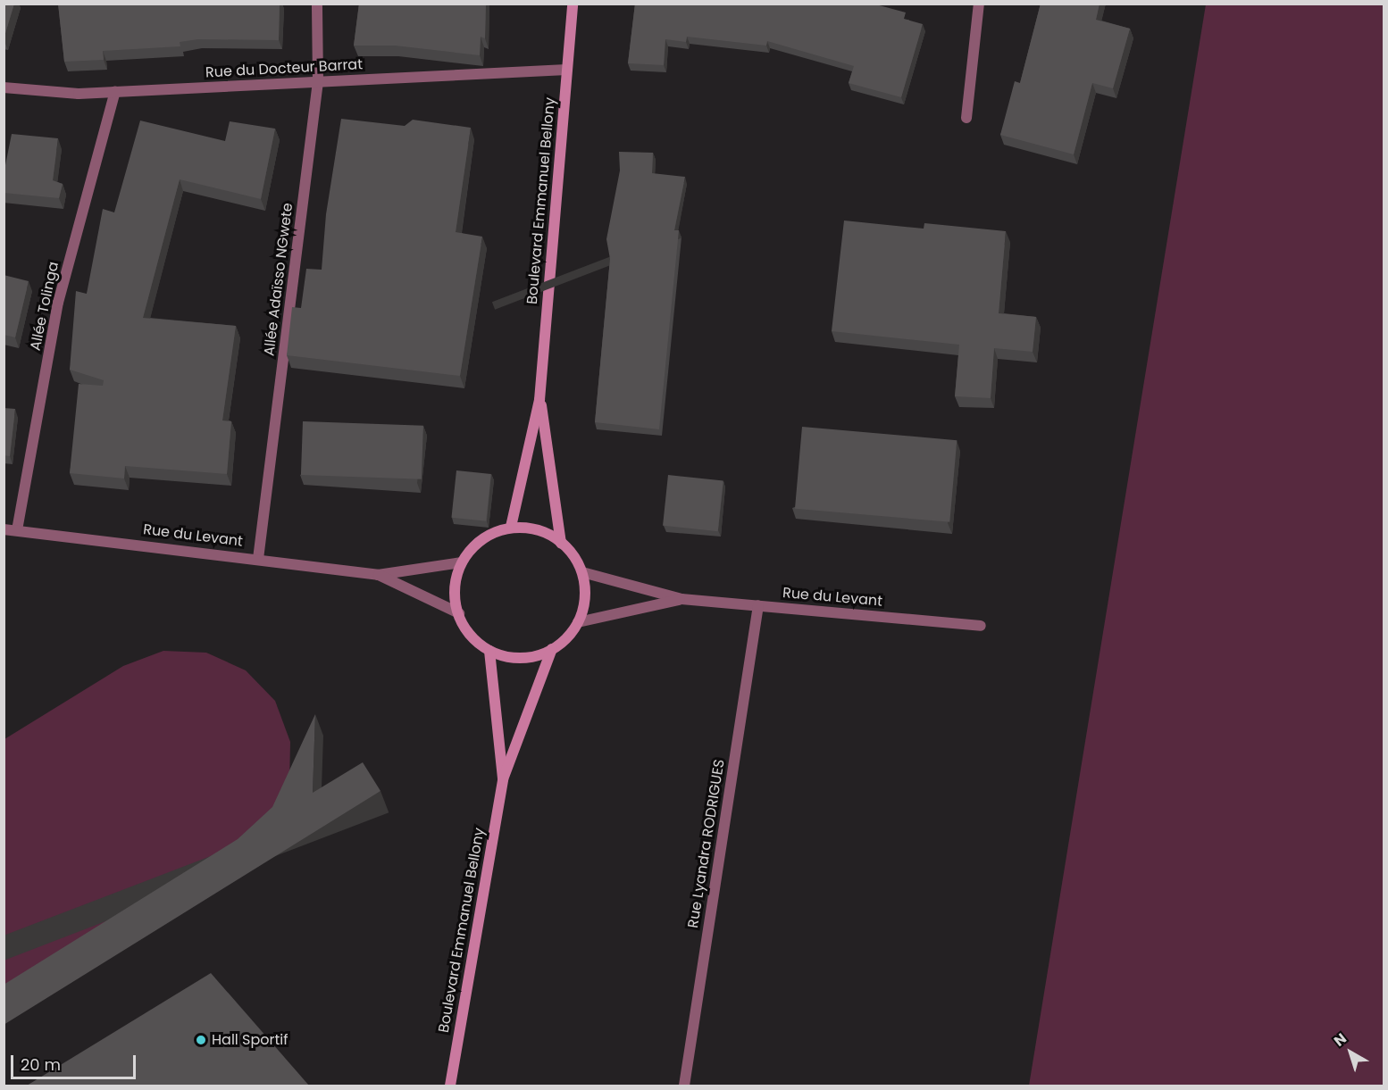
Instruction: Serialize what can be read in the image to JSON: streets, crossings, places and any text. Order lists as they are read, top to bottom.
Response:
{
  "streets": {
    "street": [
      "Rue du Docteur Barrat",
      "Boulevard Emmanuel Bellony",
      "Allée Adaïsso NGwete",
      "Allée Tolinga",
      "Rue du Levant",
      "Rue Lyandra RODRIGUES"
    ]
  },
  "crossings": [
    ["Rue du Docteur Barrat", "Boulevard Emmanuel Bellony"],
    ["Rue du Docteur Barrat", "Allée Adaïsso NGwete"],
    ["Rue du Docteur Barrat", "Allée Tolinga"],
    ["Boulevard Emmanuel Bellony", "Rue du Levant"],
    ["Allée Adaïsso NGwete", "Rue du Levant"],
    ["Allée Tolinga", "Rue du Levant"],
    ["Rue du Levant", "Rue Lyandra RODRIGUES"]
  ],
  "places": ["Hall Sportif"],
  "scale_bar": "20 m",
  "north": "top left"
}
